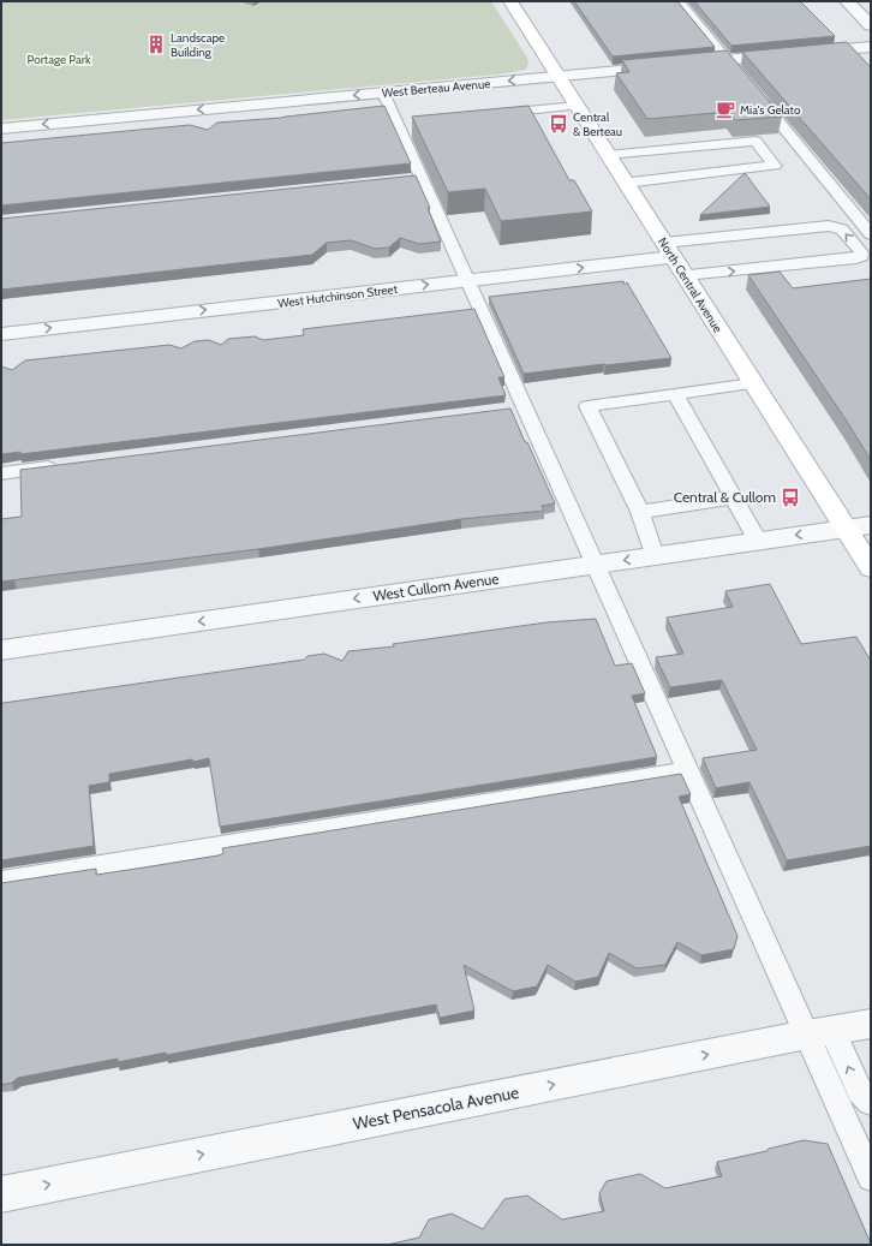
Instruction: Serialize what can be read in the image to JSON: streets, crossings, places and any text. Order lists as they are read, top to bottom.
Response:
{
  "streets": {
    "main road": ["North Central Avenue"],
    "street": [
      "West Berteau Avenue",
      "West Hutchinson Street",
      "West Cullom Avenue",
      "West Pensacola Avenue"
    ]
  },
  "crossings": [
    ["West Berteau Avenue", "North Central Avenue"],
    ["North Central Avenue", "West Hutchinson Street"],
    ["North Central Avenue", "West Cullom Avenue"]
  ],
  "one_way": [
    "West Berteau Avenue",
    "West Hutchinson Street",
    "West Cullom Avenue",
    "West Pensacola Avenue"
  ],
  "parks": ["Portage Park"],
  "places": {
    "building": ["Landscape Building"],
    "cafe": ["Mia's Gelato"],
    "bus stop": ["Central & Berteau", "Central & Cullom"]
  }
}
